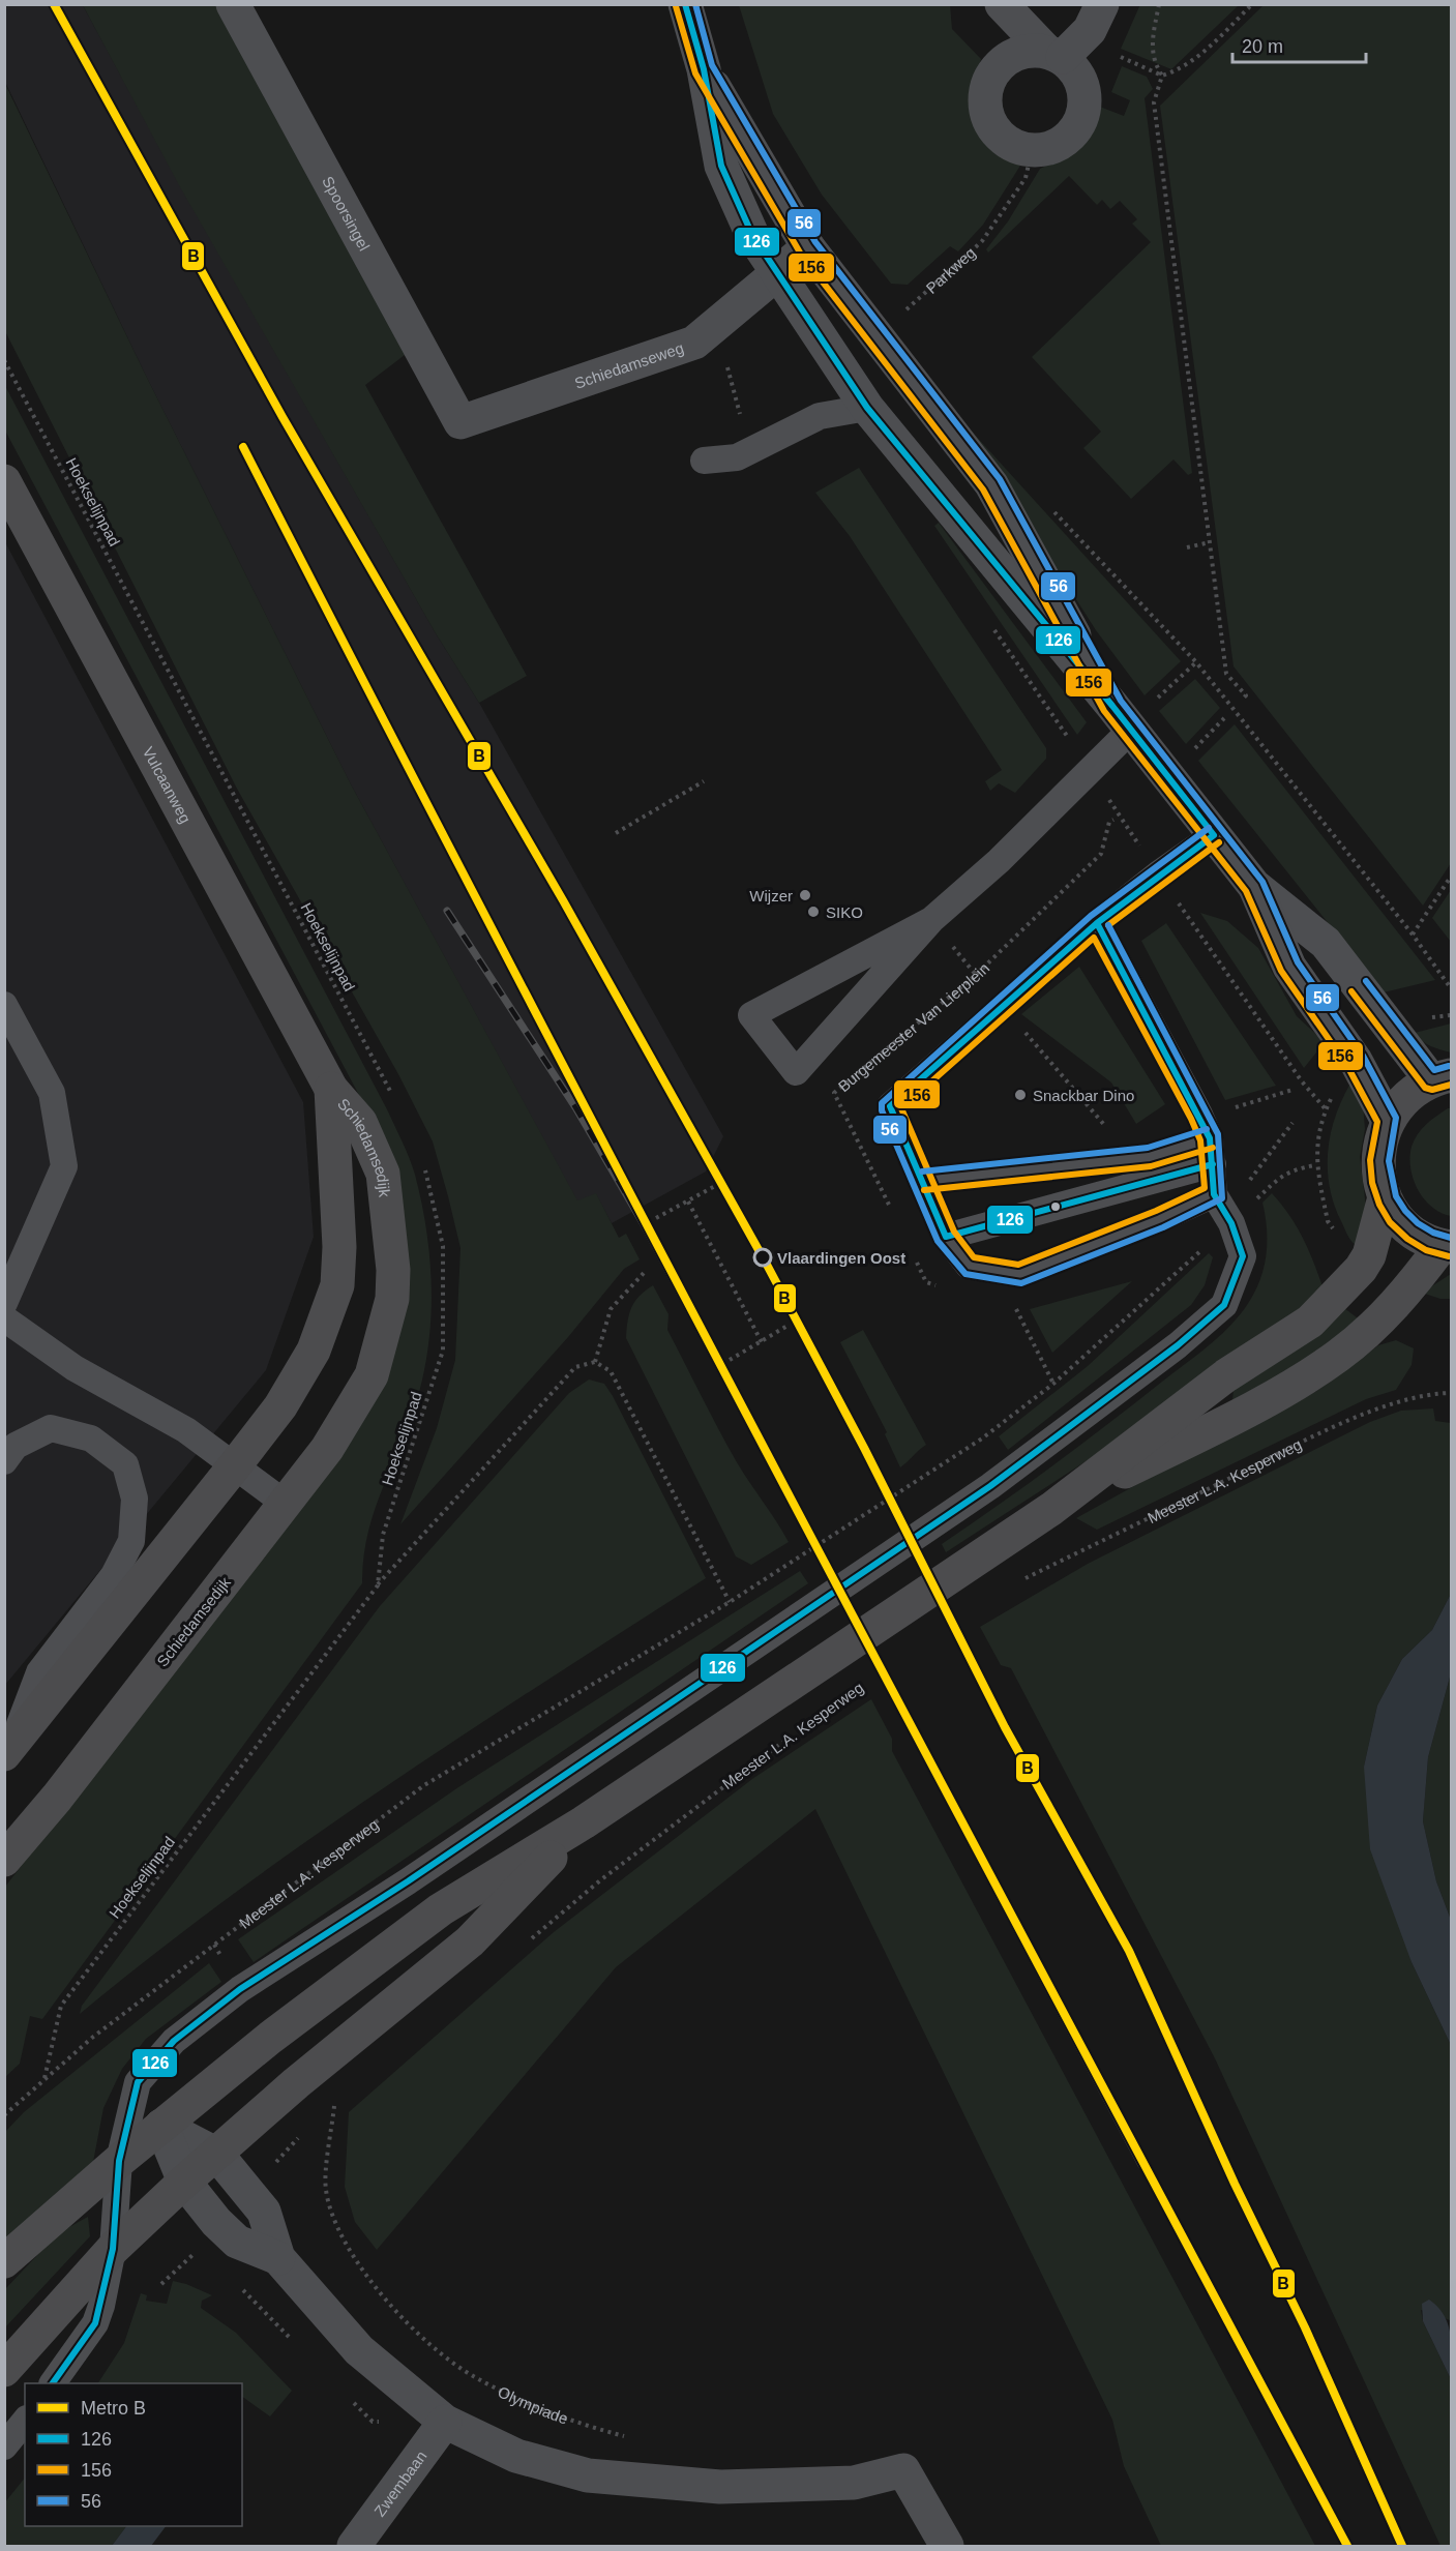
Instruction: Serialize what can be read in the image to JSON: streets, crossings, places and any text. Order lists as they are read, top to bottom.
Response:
{
  "streets": {
    "main road": ["Vulcaanweg", "Schiedamsedijk"],
    "street": ["Spoorsingel", "Schiedamseweg", "Zwembaan"],
    "path": [
      "Parkweg",
      "Hoekselijnpad",
      "Burgemeester Van Lierplein",
      "Meester L.A. Kesperweg",
      "Olympiade"
    ]
  },
  "crossings": [
    ["Spoorsingel", "Schiedamseweg"],
    ["Hoekselijnpad", "Meester L.A. Kesperweg"],
    ["Vulcaanweg", "Schiedamsedijk"]
  ],
  "places": [
    "Wijzer",
    "SIKO",
    "Snackbar Dino",
    "Vlaardingen Oost"
  ],
  "lines": [
    "metro line B",
    "transit line 126",
    "transit line 56",
    "transit line 156"
  ],
  "legend": [
    "Metro B",
    "126",
    "156",
    "56"
  ],
  "scale_bar": "20 m"
}
